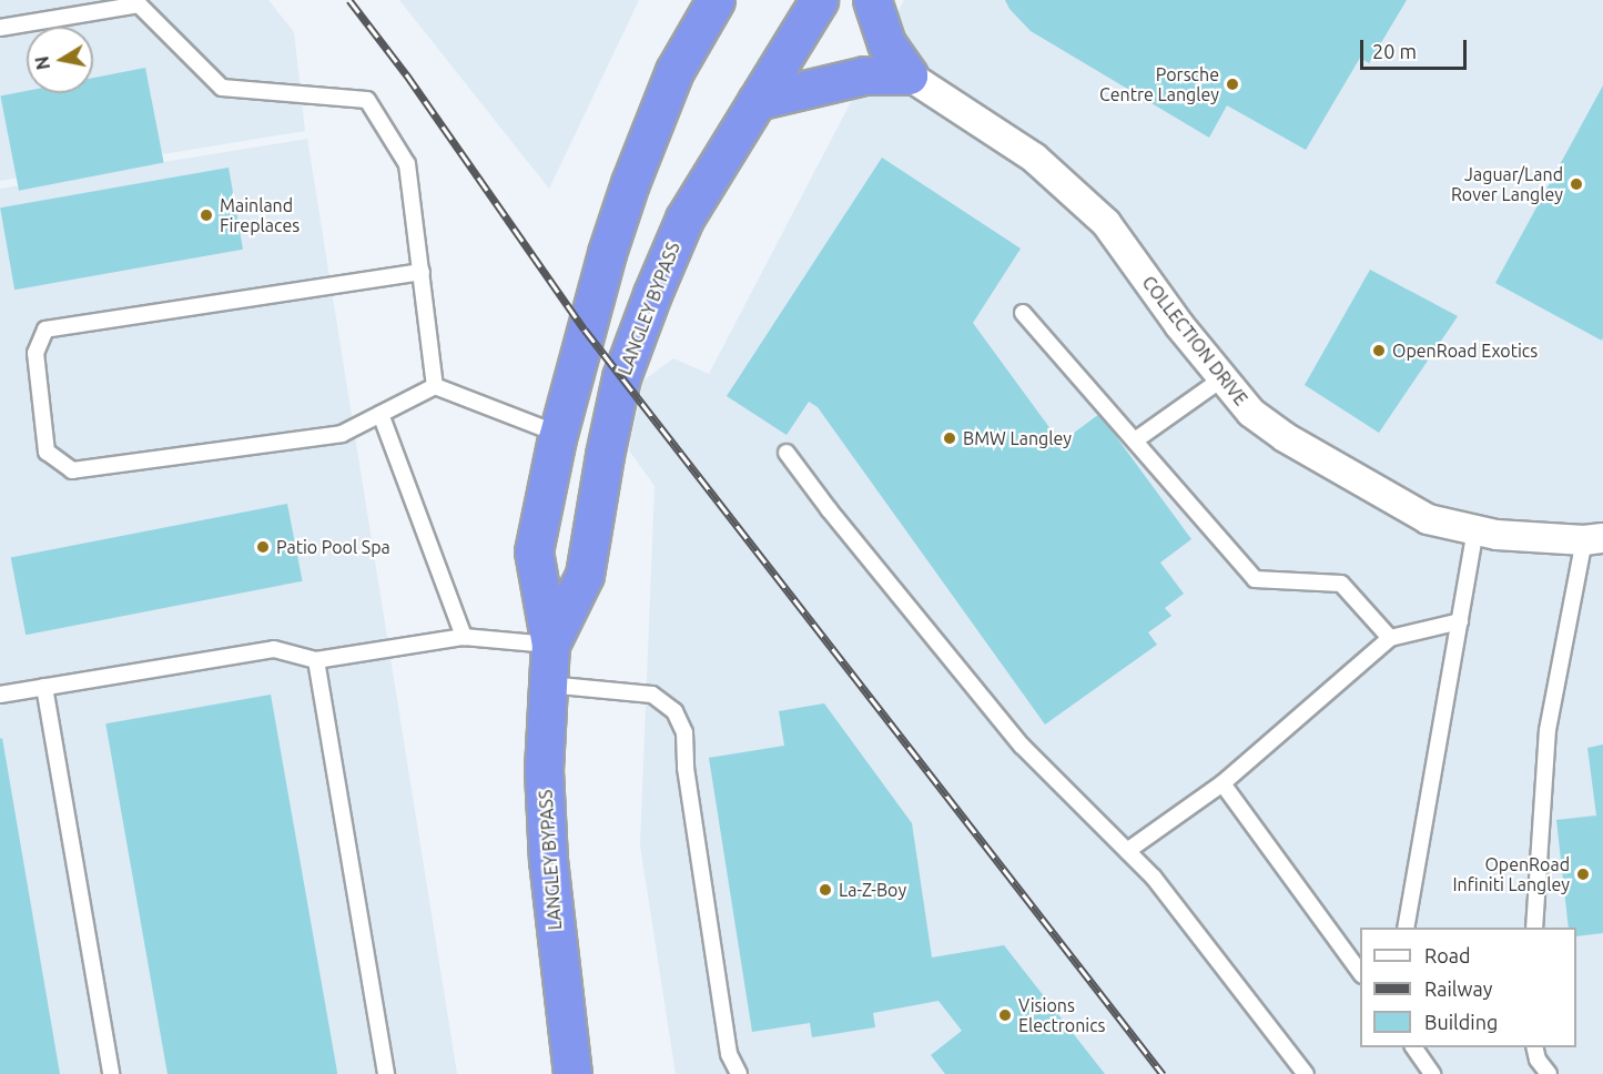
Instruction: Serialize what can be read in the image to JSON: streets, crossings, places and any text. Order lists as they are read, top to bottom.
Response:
{
  "streets": {
    "highway": ["LANGLEY BYPASS"],
    "street": ["COLLECTION DRIVE"]
  },
  "places": [
    "Porsche Centre Langley",
    "Jaguar/Land Rover Langley",
    "Mainland Fireplaces",
    "OpenRoad Exotics",
    "BMW Langley",
    "Patio Pool Spa",
    "OpenRoad Infiniti Langley",
    "La-Z-Boy",
    "Visions Electronics"
  ],
  "legend": ["Road", "Railway", "Building"],
  "scale_bar": "20 m",
  "north": "left"
}
